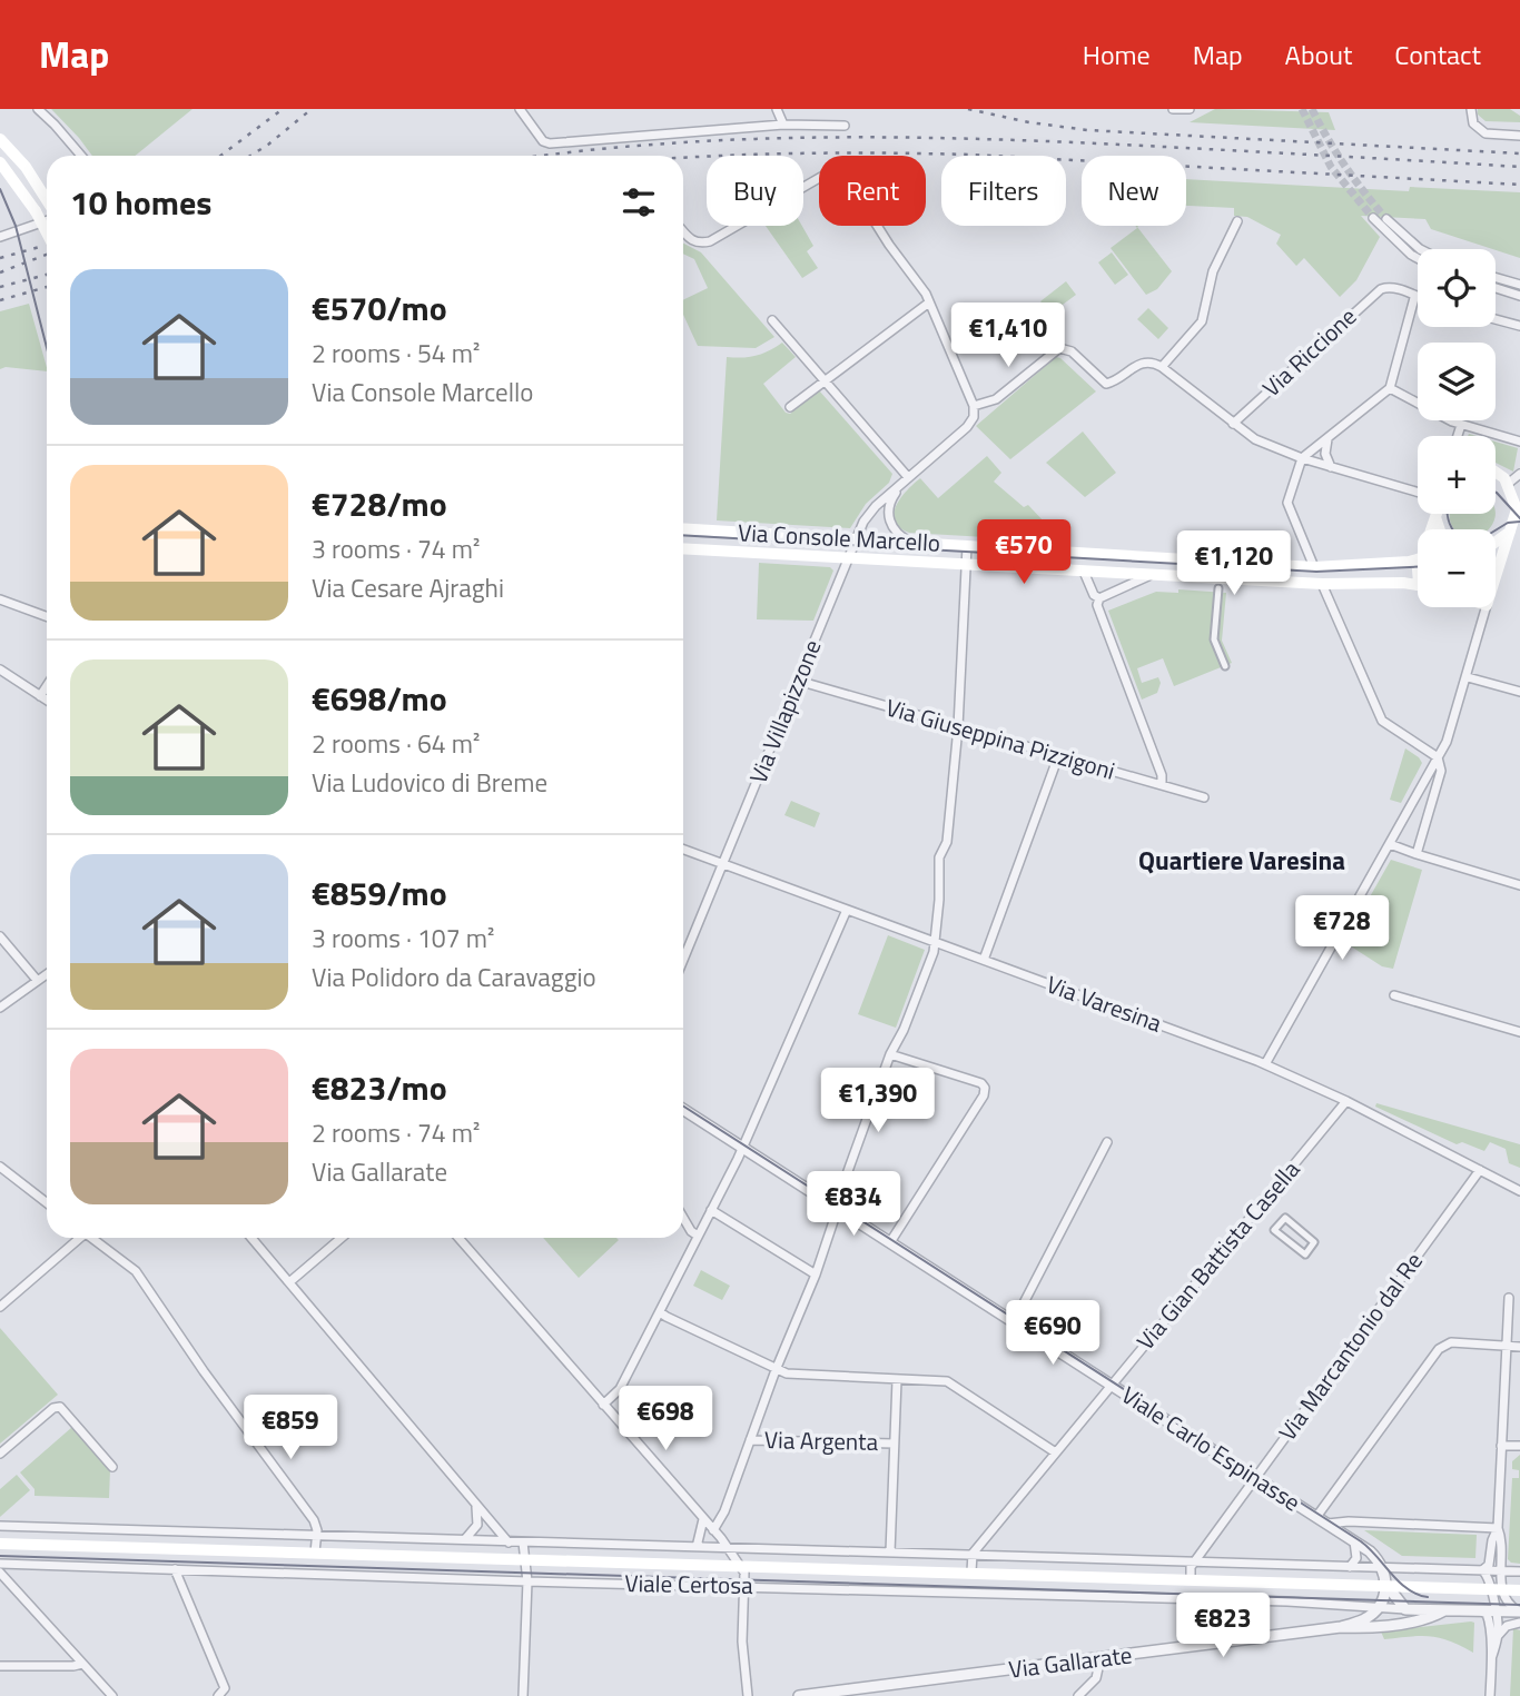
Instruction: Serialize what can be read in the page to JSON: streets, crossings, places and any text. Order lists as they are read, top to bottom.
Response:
{
  "streets": {
    "main road": ["Via Console Marcello", "Viale Certosa"],
    "street": [
      "Via Riccione",
      "Via Villapizzone",
      "Via Giuseppina Pizzigoni",
      "Via Varesina",
      "Via Gian Battista Casella",
      "Via Marcantonio dal Re",
      "Via Argenta",
      "Viale Carlo Espinasse",
      "Via Gallarate"
    ]
  },
  "crossings": [
    ["Via Console Marcello", "Via Villapizzone"],
    ["Via Villapizzone", "Via Giuseppina Pizzigoni"],
    ["Via Villapizzone", "Via Varesina"],
    ["Via Varesina", "Via Gian Battista Casella"],
    ["Via Varesina", "Via Marcantonio dal Re"],
    ["Via Gian Battista Casella", "Viale Carlo Espinasse"],
    ["Via Gian Battista Casella", "Viale Certosa"],
    ["Via Marcantonio dal Re", "Viale Carlo Espinasse"],
    ["Via Marcantonio dal Re", "Viale Certosa"],
    ["Viale Carlo Espinasse", "Viale Certosa"]
  ],
  "districts": ["Quartiere Varesina"],
  "page": {
    "header": "Map",
    "nav": [
      "Home",
      "Map",
      "About",
      "Contact"
    ],
    "chip": [
      "Buy",
      "Rent",
      "Filters",
      "New"
    ],
    "heading": "10 homes",
    "map_buttons": ["+", "−"],
    "list": [
      {
        "name": "€570/mo",
        "note": "2 rooms · 54 m² · Via Console Marcello"
      },
      {
        "name": "€728/mo",
        "note": "3 rooms · 74 m² · Via Cesare Ajraghi"
      },
      {
        "name": "€698/mo",
        "note": "2 rooms · 64 m² · Via Ludovico di Breme"
      },
      {
        "name": "€859/mo",
        "note": "3 rooms · 107 m² · Via Polidoro da Caravaggio"
      },
      {
        "name": "€823/mo",
        "note": "2 rooms · 74 m² · Via Gallarate"
      }
    ],
    "price": [
      "€1,410",
      "€570",
      "€1,120",
      "€728",
      "€1,390",
      "€834",
      "€690",
      "€698",
      "€859",
      "€823"
    ]
  }
}
